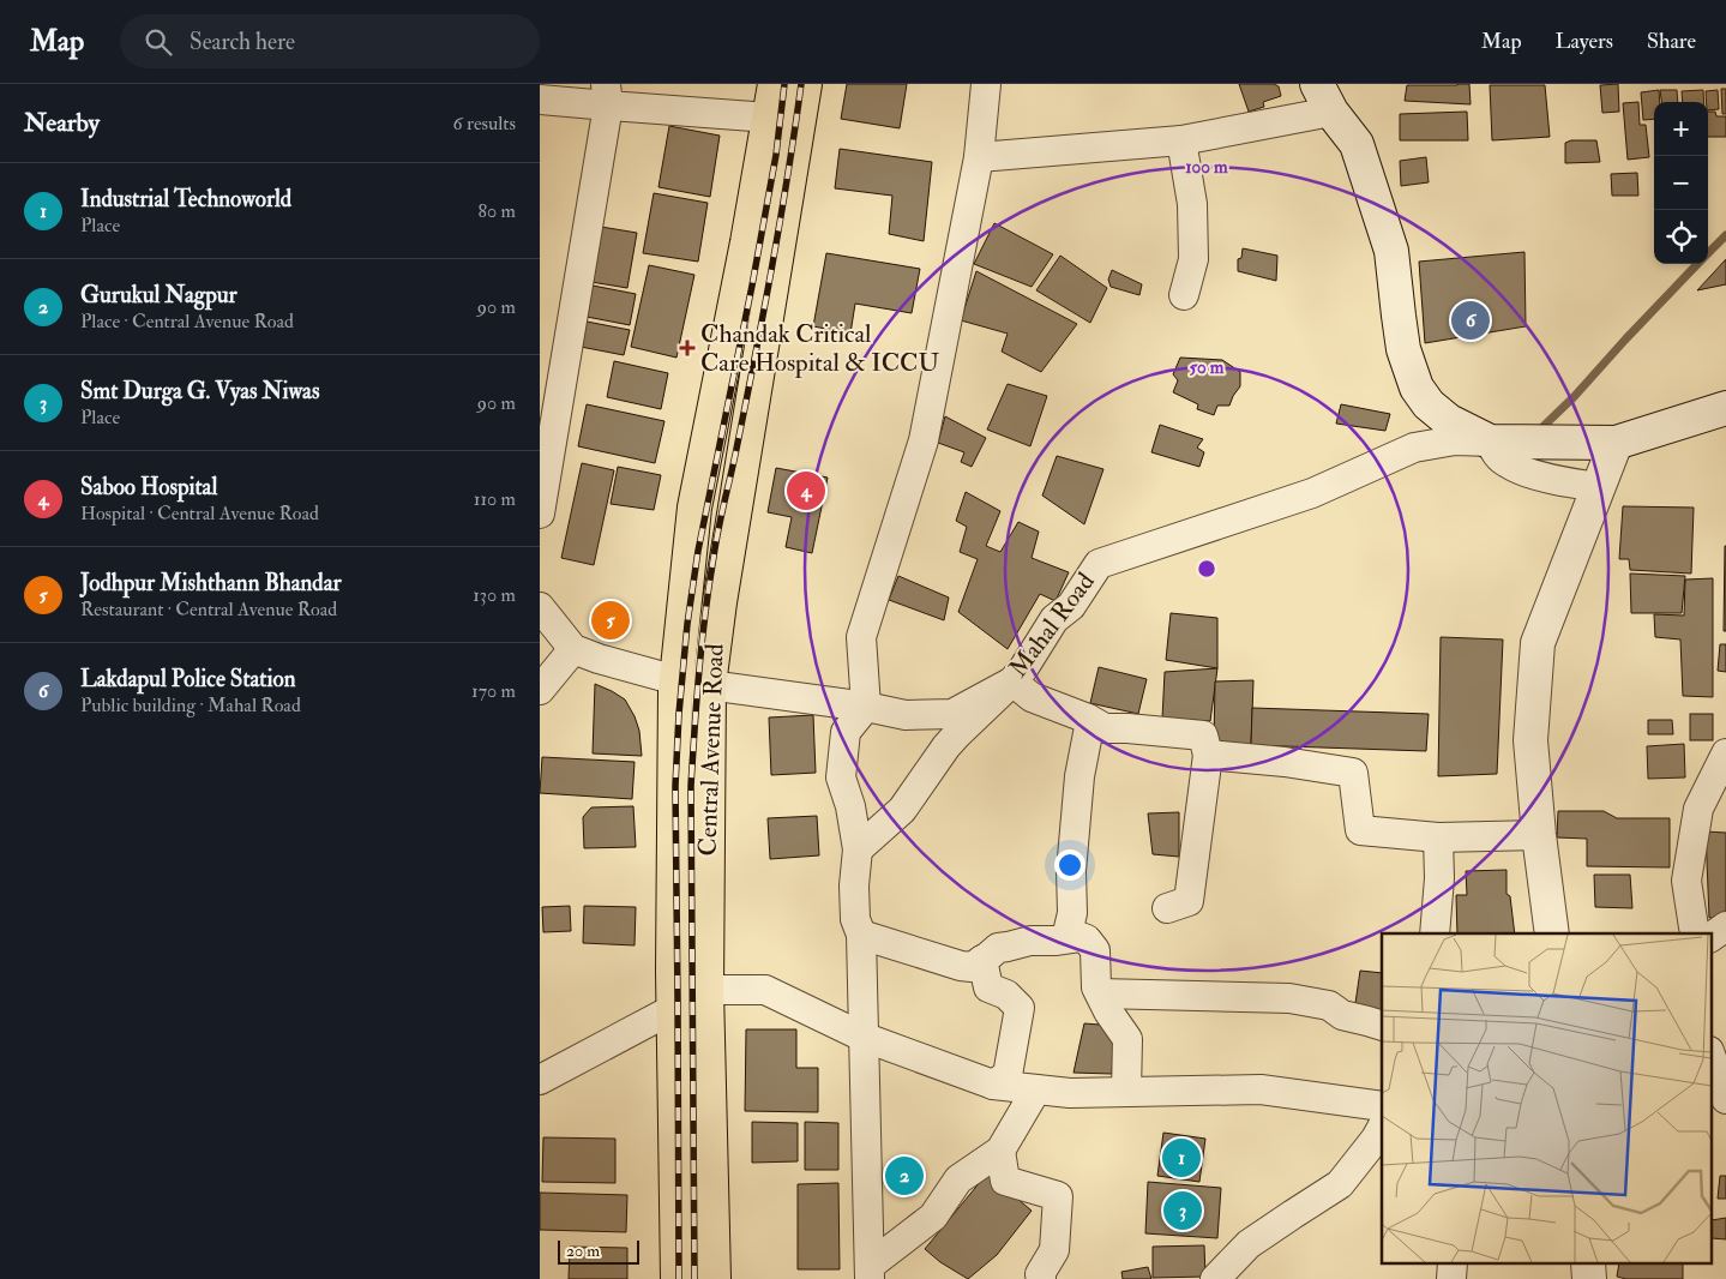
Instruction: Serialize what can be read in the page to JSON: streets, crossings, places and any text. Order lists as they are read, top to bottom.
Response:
{
  "streets": {
    "main road": ["Central Avenue Road"],
    "street": ["Mahal Road"]
  },
  "crossings": [
    ["Mahal Road", "Central Avenue Road"]
  ],
  "places": {
    "health": ["Chandak Critical Care Hospital & ICCU"]
  },
  "scale_bar": "20 m",
  "page": {
    "header": "Map",
    "search": "Search here",
    "nav": ["Map", "Layers", "Share"],
    "heading": ["Nearby", "6 results"],
    "map_buttons": ["+", "−"],
    "list": [
      {
        "mark": "1",
        "name": "Industrial Technoworld",
        "note": "Place",
        "value": "80 m"
      },
      {
        "mark": "2",
        "name": "Gurukul Nagpur",
        "note": "Place · Central Avenue Road",
        "value": "90 m"
      },
      {
        "mark": "3",
        "name": "Smt Durga G. Vyas Niwas",
        "note": "Place",
        "value": "90 m"
      },
      {
        "mark": "4",
        "name": "Saboo Hospital",
        "note": "Hospital · Central Avenue Road",
        "value": "110 m"
      },
      {
        "mark": "5",
        "name": "Jodhpur Mishthann Bhandar",
        "note": "Restaurant · Central Avenue Road",
        "value": "130 m"
      },
      {
        "mark": "6",
        "name": "Lakdapul Police Station",
        "note": "Public building · Mahal Road",
        "value": "170 m"
      }
    ],
    "pins": [
      "6",
      "4",
      "5",
      "1",
      "2",
      "3"
    ],
    "scale": "20 m"
  },
  "rings": ["100 m", "50 m"]
}
